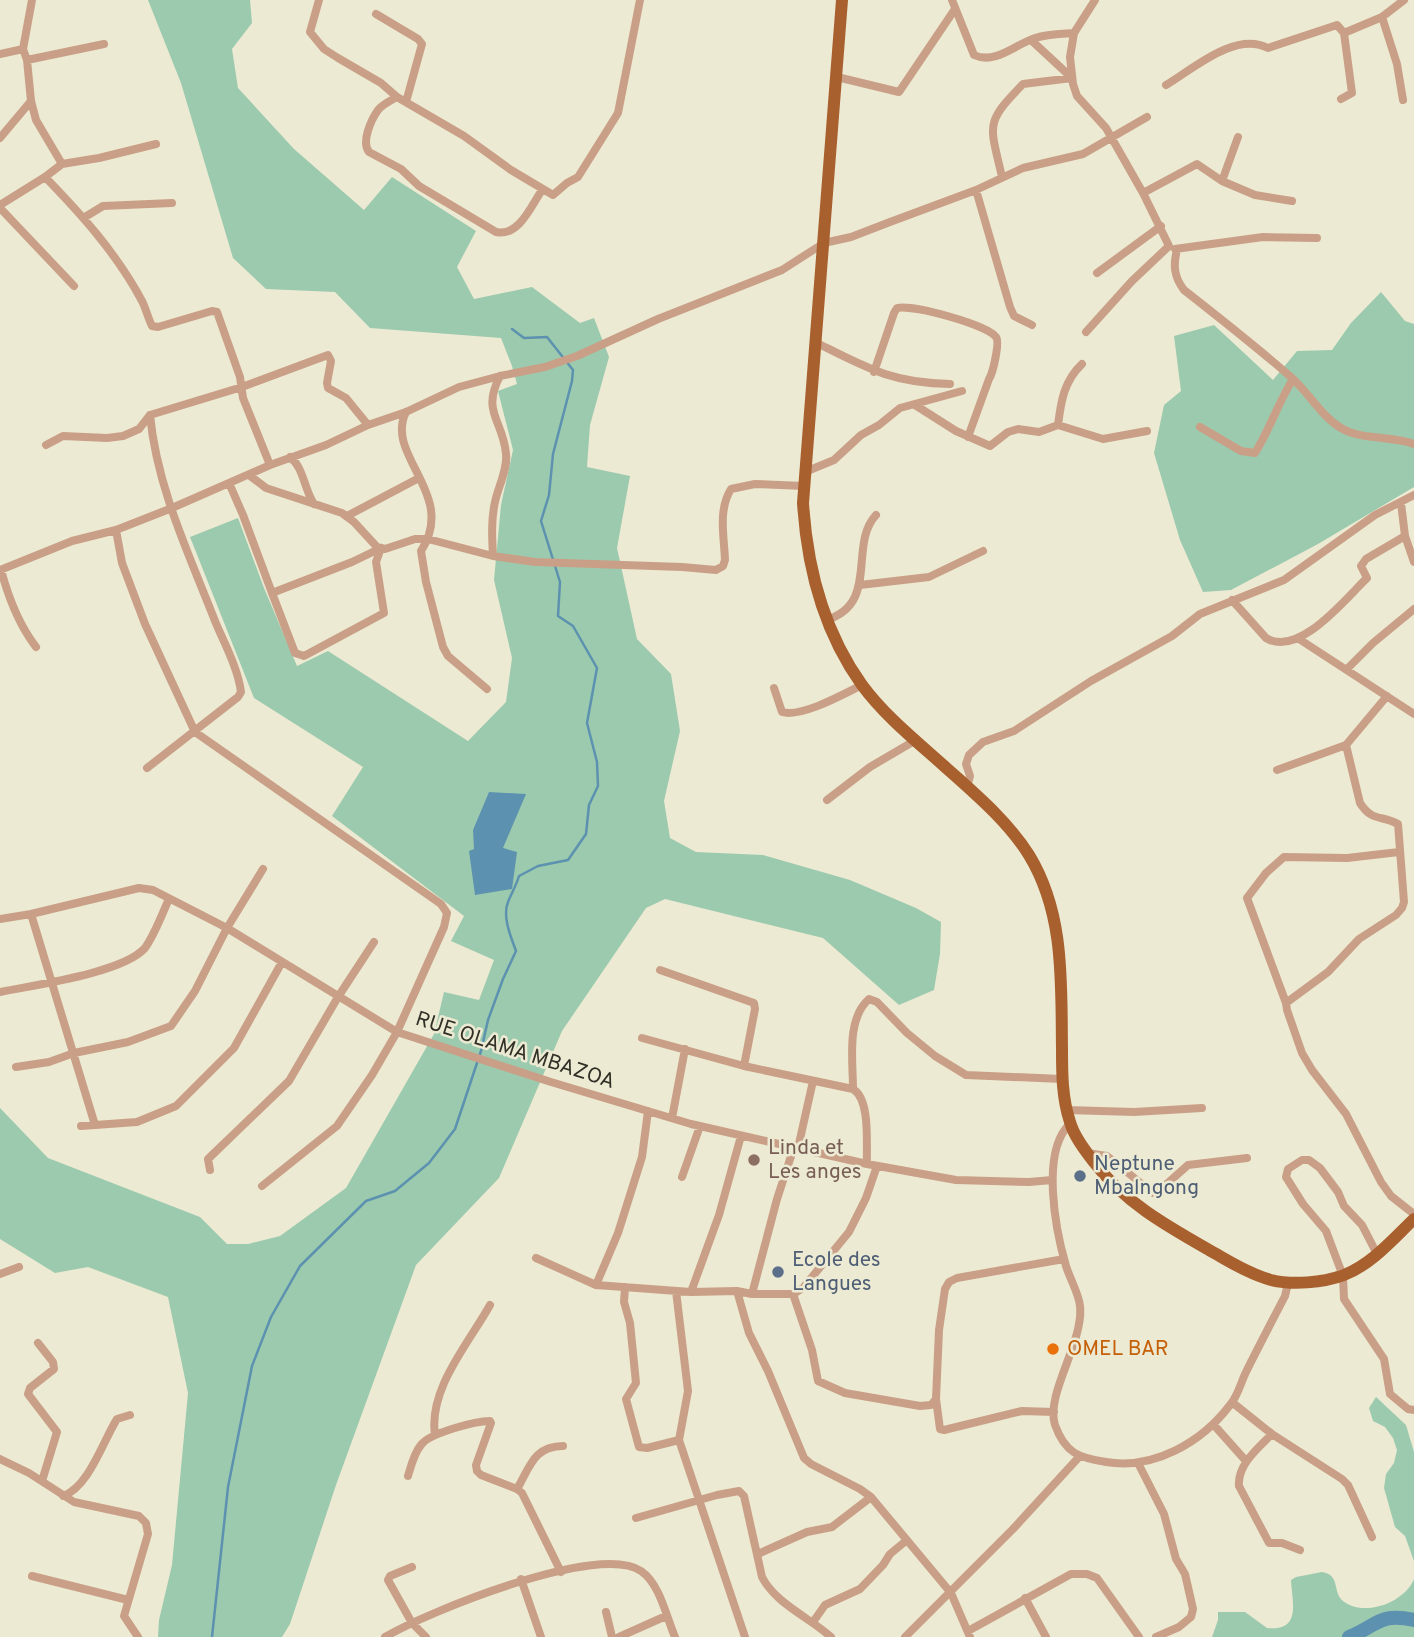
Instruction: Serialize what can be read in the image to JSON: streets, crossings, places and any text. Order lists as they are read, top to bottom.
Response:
{
  "streets": {
    "street": ["RUE OLAMA MBAZOA"]
  },
  "places": [
    "Linda et Les anges",
    "Neptune Mbalngong",
    "Ecole des Langues",
    "OMEL BAR"
  ]
}
